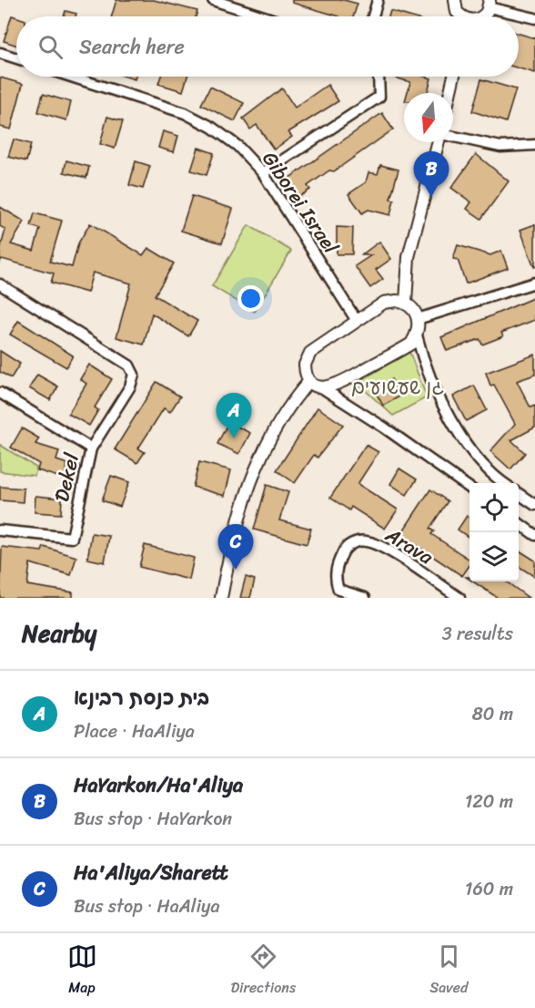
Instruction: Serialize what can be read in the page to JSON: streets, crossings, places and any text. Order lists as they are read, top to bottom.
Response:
{
  "streets": {
    "street": ["Giborei Israel", "Dekel", "Arava"]
  },
  "parks": ["גן שעשועים"],
  "north": "bottom",
  "page": {
    "search": "Search here",
    "pins": ["B", "A", "C"],
    "heading": ["Nearby", "3 results"],
    "list": [
      {
        "mark": "A",
        "name": "בית כנסת רבינא",
        "note": "Place · HaAliya",
        "value": "80 m"
      },
      {
        "mark": "B",
        "name": "HaYarkon/Ha'Aliya",
        "note": "Bus stop · HaYarkon",
        "value": "120 m"
      },
      {
        "mark": "C",
        "name": "Ha'Aliya/Sharett",
        "note": "Bus stop · HaAliya",
        "value": "160 m"
      }
    ],
    "nav": ["Map", "Directions", "Saved"]
  }
}
